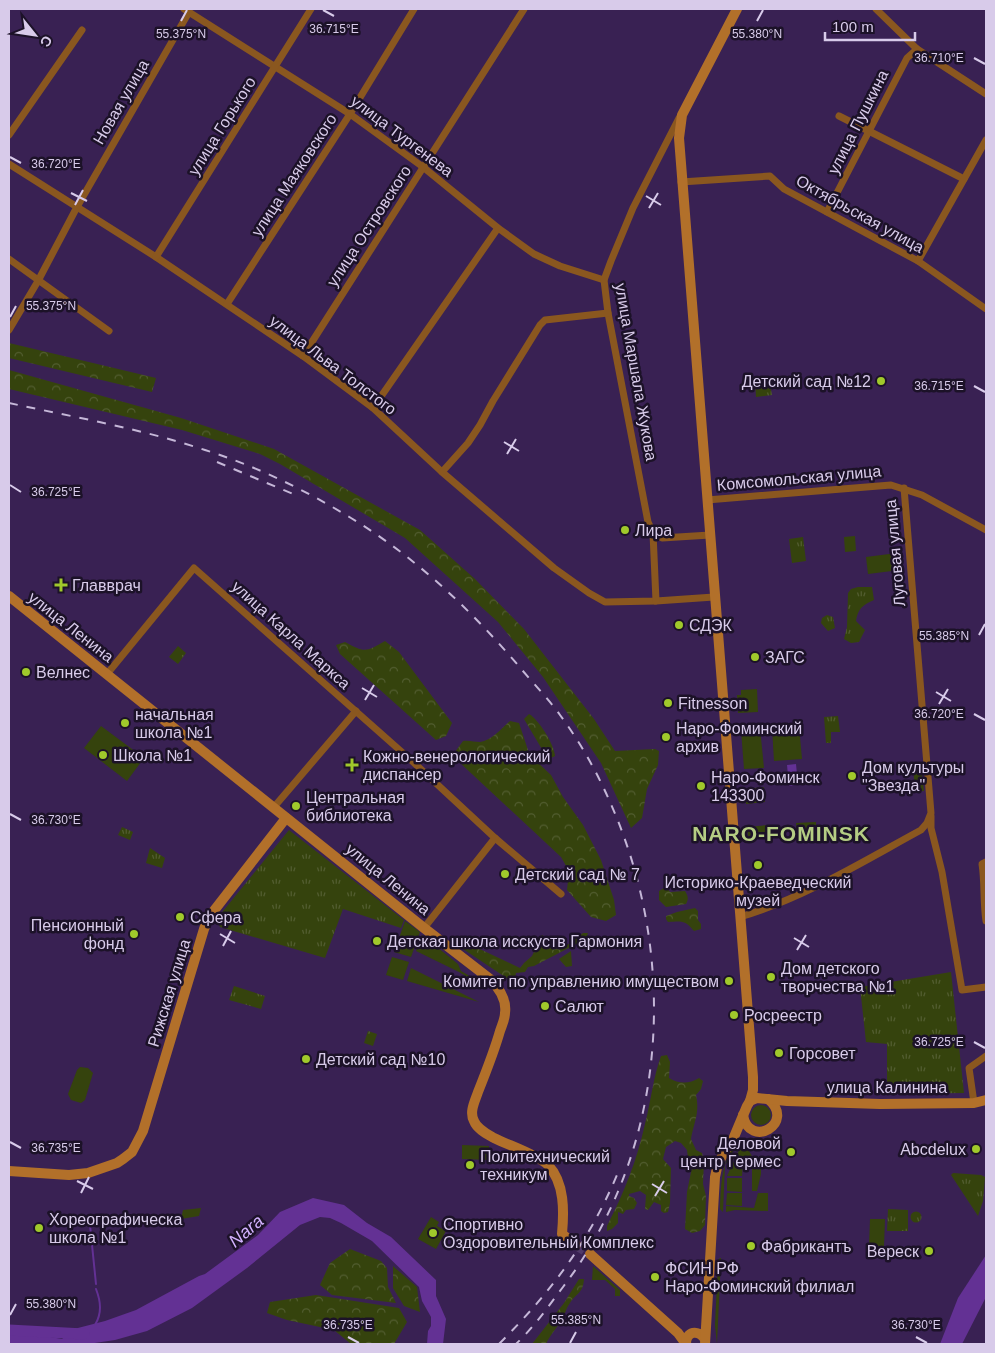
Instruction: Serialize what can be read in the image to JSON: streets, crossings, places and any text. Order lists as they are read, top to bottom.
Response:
{
  "streets": {
    "street": [
      "Новая улица",
      "улица Пушкина",
      "улица Горького",
      "улица Тургенева",
      "улица Маяковского",
      "Октябрьская улица",
      "улица Островского",
      "улица Льва Толстого",
      "улица Маршала Жукова",
      "Комсомольская улица",
      "Луговая улица",
      "улица Ленина",
      "улица Карла Маркса",
      "Рижская улица",
      "улица Калинина"
    ]
  },
  "crossings": [
    ["Новая улица", "улица Тургенева"],
    ["Новая улица", "улица Льва Толстого"],
    ["улица Пушкина", "Октябрьская улица"],
    ["улица Горького", "улица Тургенева"],
    ["улица Горького", "улица Льва Толстого"],
    ["улица Тургенева", "улица Маяковского"],
    ["улица Тургенева", "улица Островского"],
    ["улица Тургенева", "улица Маршала Жукова"],
    ["улица Маяковского", "улица Льва Толстого"],
    ["Октябрьская улица", "улица Маршала Жукова"],
    ["улица Островского", "улица Льва Толстого"],
    ["улица Льва Толстого", "улица Маршала Жукова"],
    ["улица Маршала Жукова", "Комсомольская улица"],
    ["улица Маршала Жукова", "Луговая улица"],
    ["улица Маршала Жукова", "улица Калинина"],
    ["Комсомольская улица", "Луговая улица"],
    ["улица Ленина", "улица Карла Маркса"],
    ["улица Ленина", "Рижская улица"]
  ],
  "districts": ["NARO-FOMINSK"],
  "water": ["Nara"],
  "places": {
    "other": [
      "Детский сад №12",
      "Лира",
      "СДЭК",
      "ЗАГС",
      "Велнес",
      "Fitnesson",
      "начальная школа №1",
      "Наро-Фоминский архив",
      "Школа №1",
      "Дом культуры \"Звезда\"",
      "Наро-Фоминск 143300",
      "Центральная библиотека",
      "Историко-Краеведческий музей",
      "Детский сад № 7",
      "Сфера",
      "Пенсионный фонд",
      "Детская школа исскуств Гармония",
      "Дом детского творчества №1",
      "Комитет по управлению имуществом",
      "Салют",
      "Росреестр",
      "Горсовет",
      "Детский сад №10",
      "Abcdelux",
      "Деловой центр Гермес",
      "Политехнический техникум",
      "Хореографическа школа №1",
      "Спортивно Оздоровительный Комплекс",
      "Фабрикантъ",
      "Вереcк",
      "ФСИН РФ Наро-Фоминский филиал"
    ],
    "health": ["Главврач", "Кожно-венерологический диспансер"]
  },
  "scale_bar": "100 m",
  "north": "bottom right",
  "coordinates": [
    "36.715°E",
    "55.375°N",
    "55.380°N",
    "36.710°E",
    "36.720°E",
    "36.725°E",
    "55.385°N",
    "36.730°E",
    "36.735°E"
  ]
}
